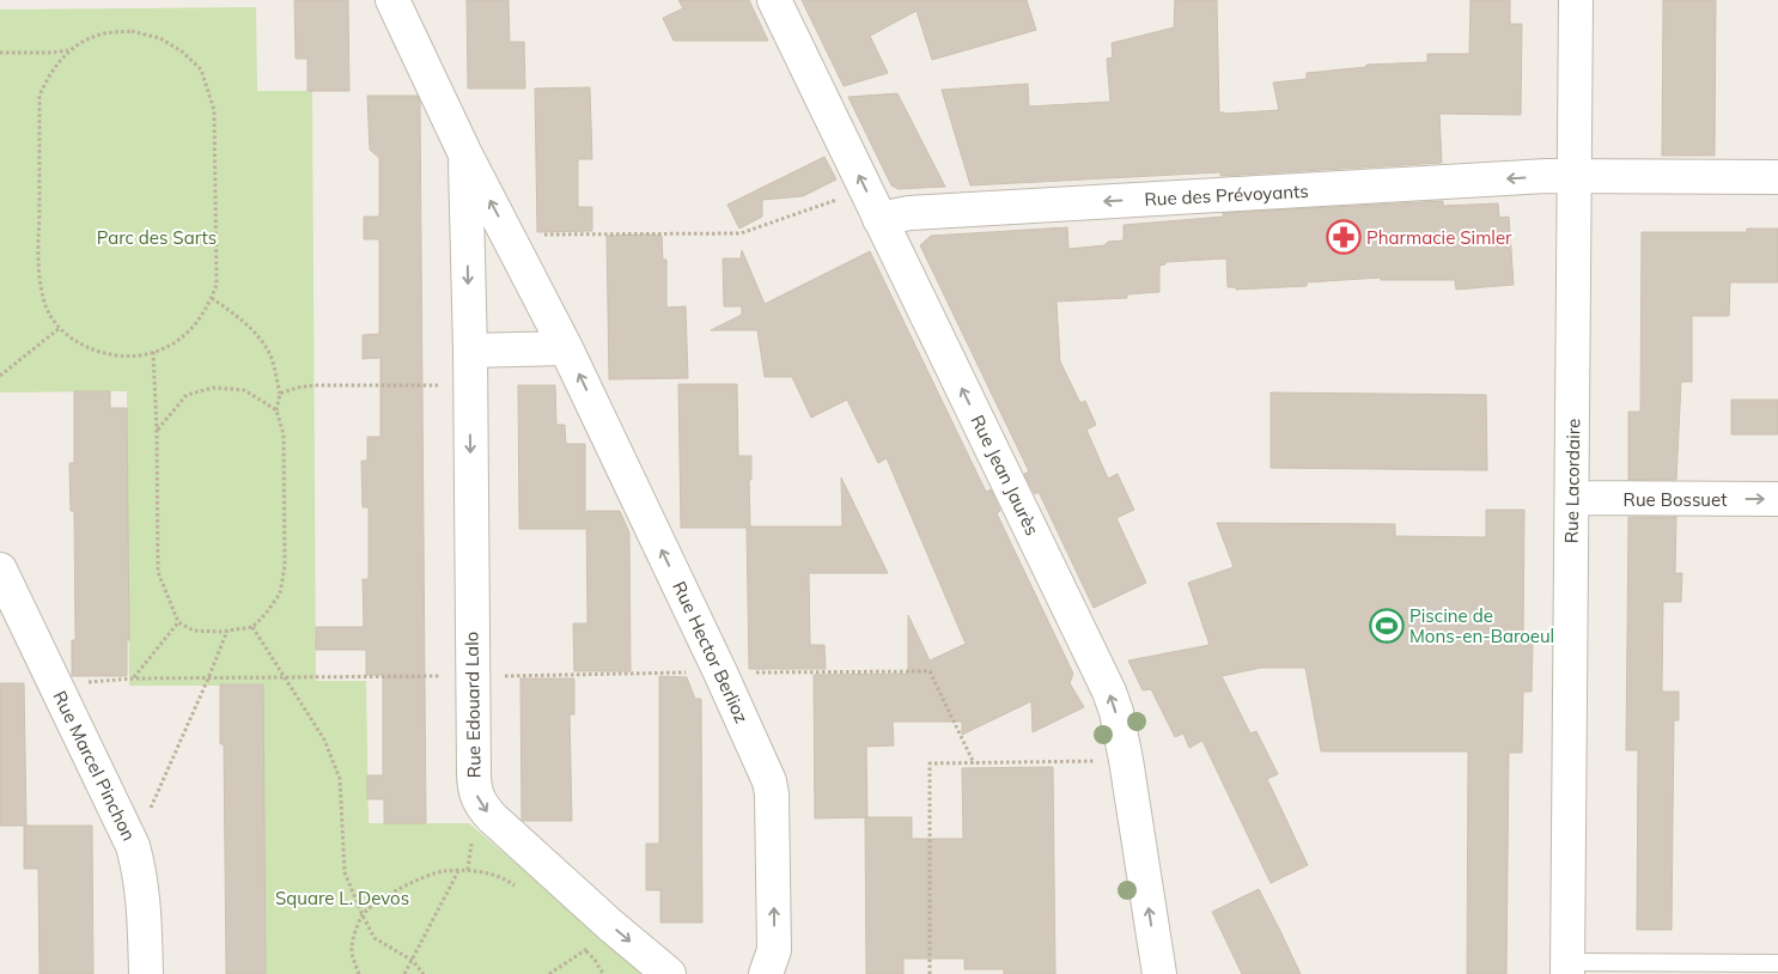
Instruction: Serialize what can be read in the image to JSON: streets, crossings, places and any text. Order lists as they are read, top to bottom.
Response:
{
  "streets": {
    "street": [
      "Rue des Prévoyants",
      "Rue Jean Jaurès",
      "Rue Lacordaire",
      "Rue Bossuet",
      "Rue Hector Berlioz",
      "Rue Edouard Lalo",
      "Rue Marcel Pinchon"
    ]
  },
  "crossings": [
    ["Rue des Prévoyants", "Rue Jean Jaurès"],
    ["Rue des Prévoyants", "Rue Lacordaire"],
    ["Rue Lacordaire", "Rue Bossuet"],
    ["Rue Hector Berlioz", "Rue Edouard Lalo"]
  ],
  "one_way": [
    "Rue des Prévoyants",
    "Rue Jean Jaurès",
    "Rue Bossuet",
    "Rue Edouard Lalo"
  ],
  "parks": ["Parc des Sarts", "Square L. Devos"],
  "places": {
    "pharmacy": ["Pharmacie Simler"],
    "sports": ["Piscine de Mons-en-Baroeul"]
  }
}
